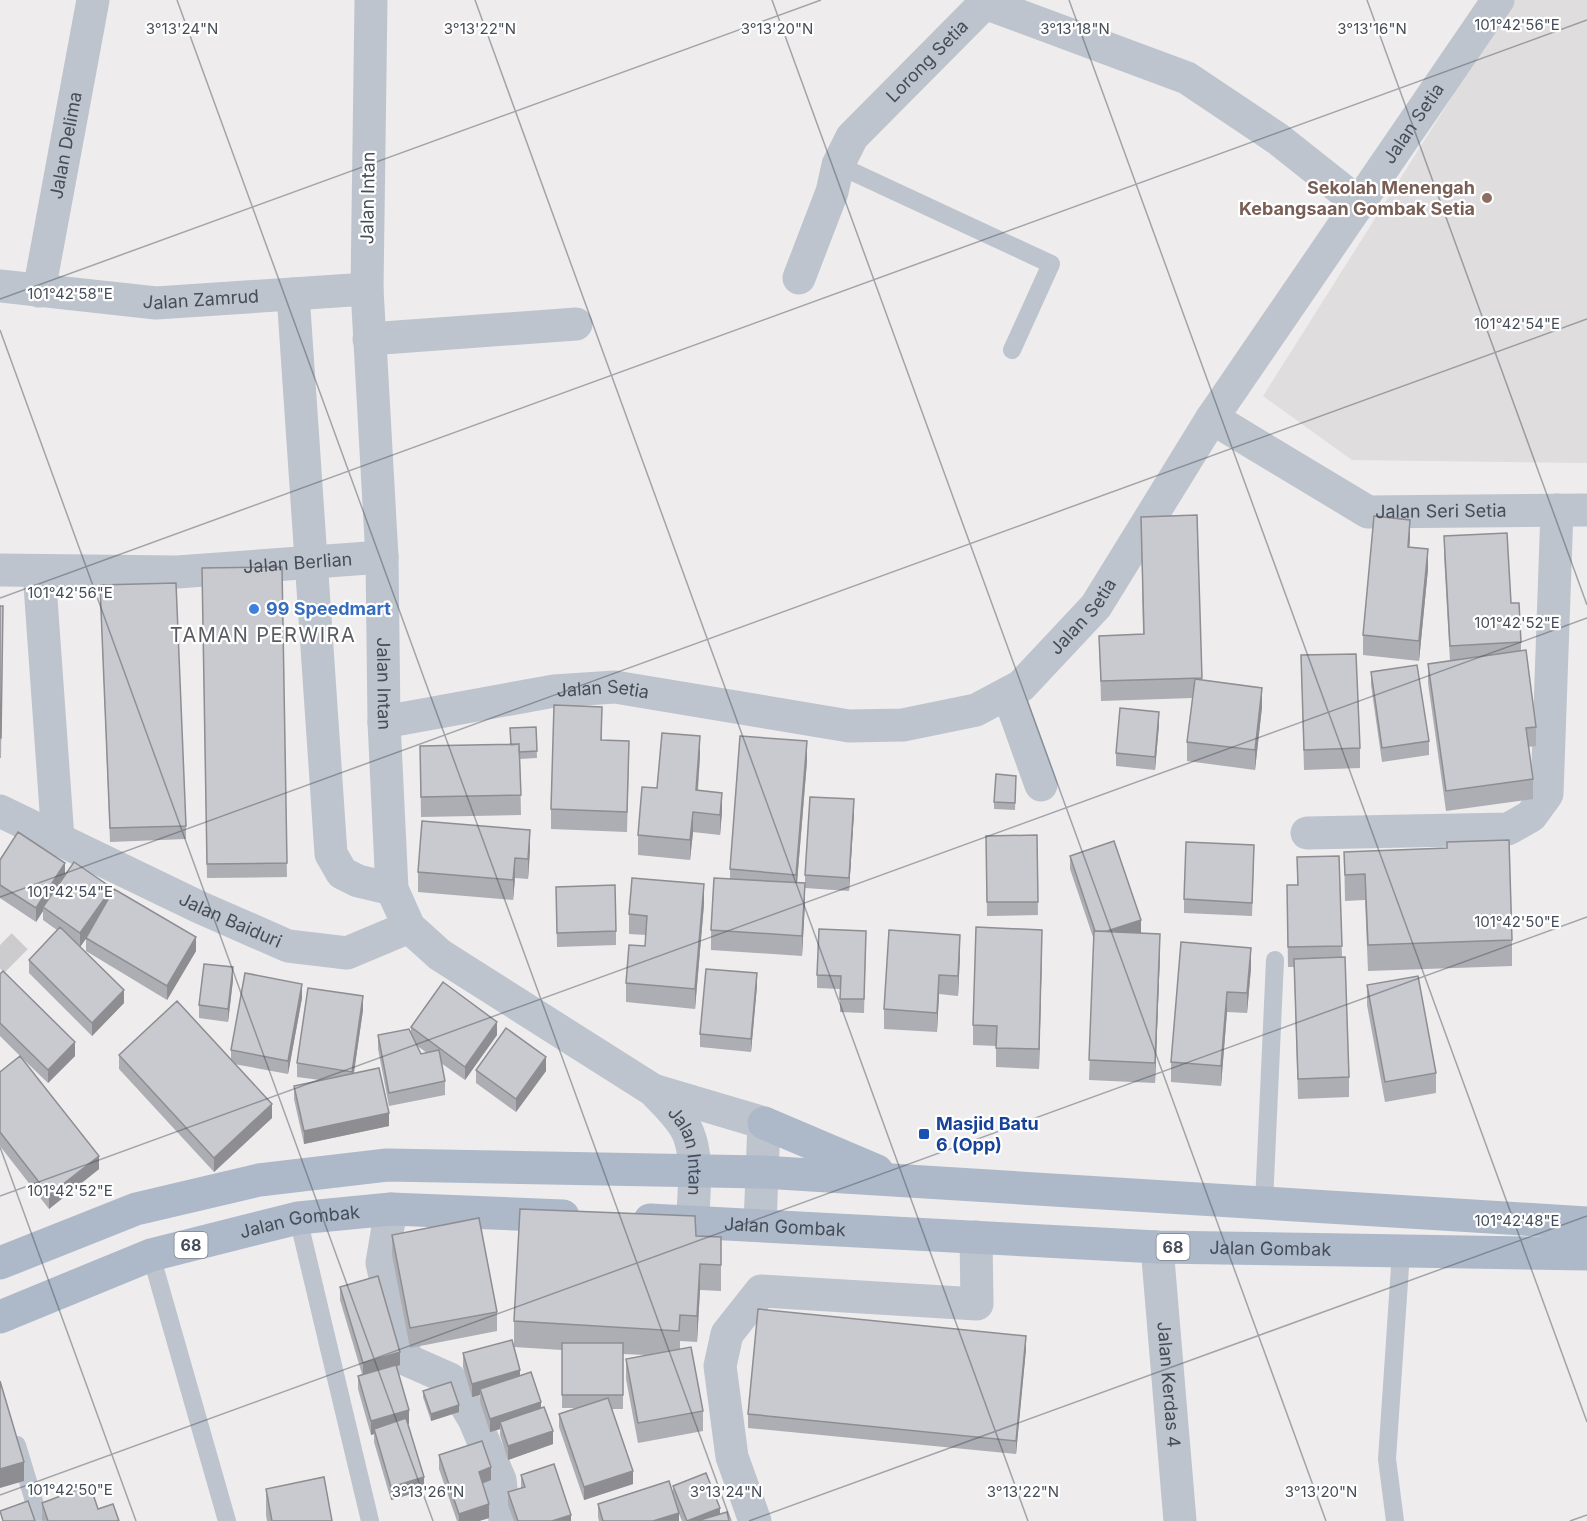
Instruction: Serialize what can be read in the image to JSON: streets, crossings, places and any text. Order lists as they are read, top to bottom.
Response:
{
  "streets": {
    "main road": ["Jalan Gombak", "68"],
    "street": [
      "Lorong Setia",
      "Jalan Setia",
      "Jalan Delima",
      "Jalan Intan",
      "Jalan Zamrud",
      "Jalan Seri Setia",
      "Jalan Berlian",
      "Jalan Baiduri",
      "Jalan Kerdas 4"
    ]
  },
  "crossings": [
    ["Lorong Setia", "Jalan Setia"],
    ["Jalan Setia", "Jalan Intan"],
    ["Jalan Setia", "Jalan Seri Setia"],
    ["Jalan Delima", "Jalan Zamrud"],
    ["Jalan Intan", "Jalan Zamrud"],
    ["Jalan Intan", "Jalan Berlian"],
    ["Jalan Intan", "Jalan Baiduri"],
    ["Jalan Intan", "Jalan Gombak"],
    ["Jalan Gombak", "Jalan Kerdas 4"]
  ],
  "districts": ["TAMAN PERWIRA"],
  "places": {
    "other": ["Sekolah Menengah Kebangsaan Gombak Setia", "99 Speedmart"],
    "transit": ["Masjid Batu 6 (Opp)"]
  },
  "coordinates": [
    "101°42'56\"E",
    "3°13'24\"N",
    "3°13'22\"N",
    "3°13'20\"N",
    "3°13'18\"N",
    "3°13'16\"N",
    "101°42'58\"E",
    "101°42'54\"E",
    "101°42'52\"E",
    "101°42'50\"E",
    "101°42'48\"E",
    "3°13'26\"N"
  ]
}
